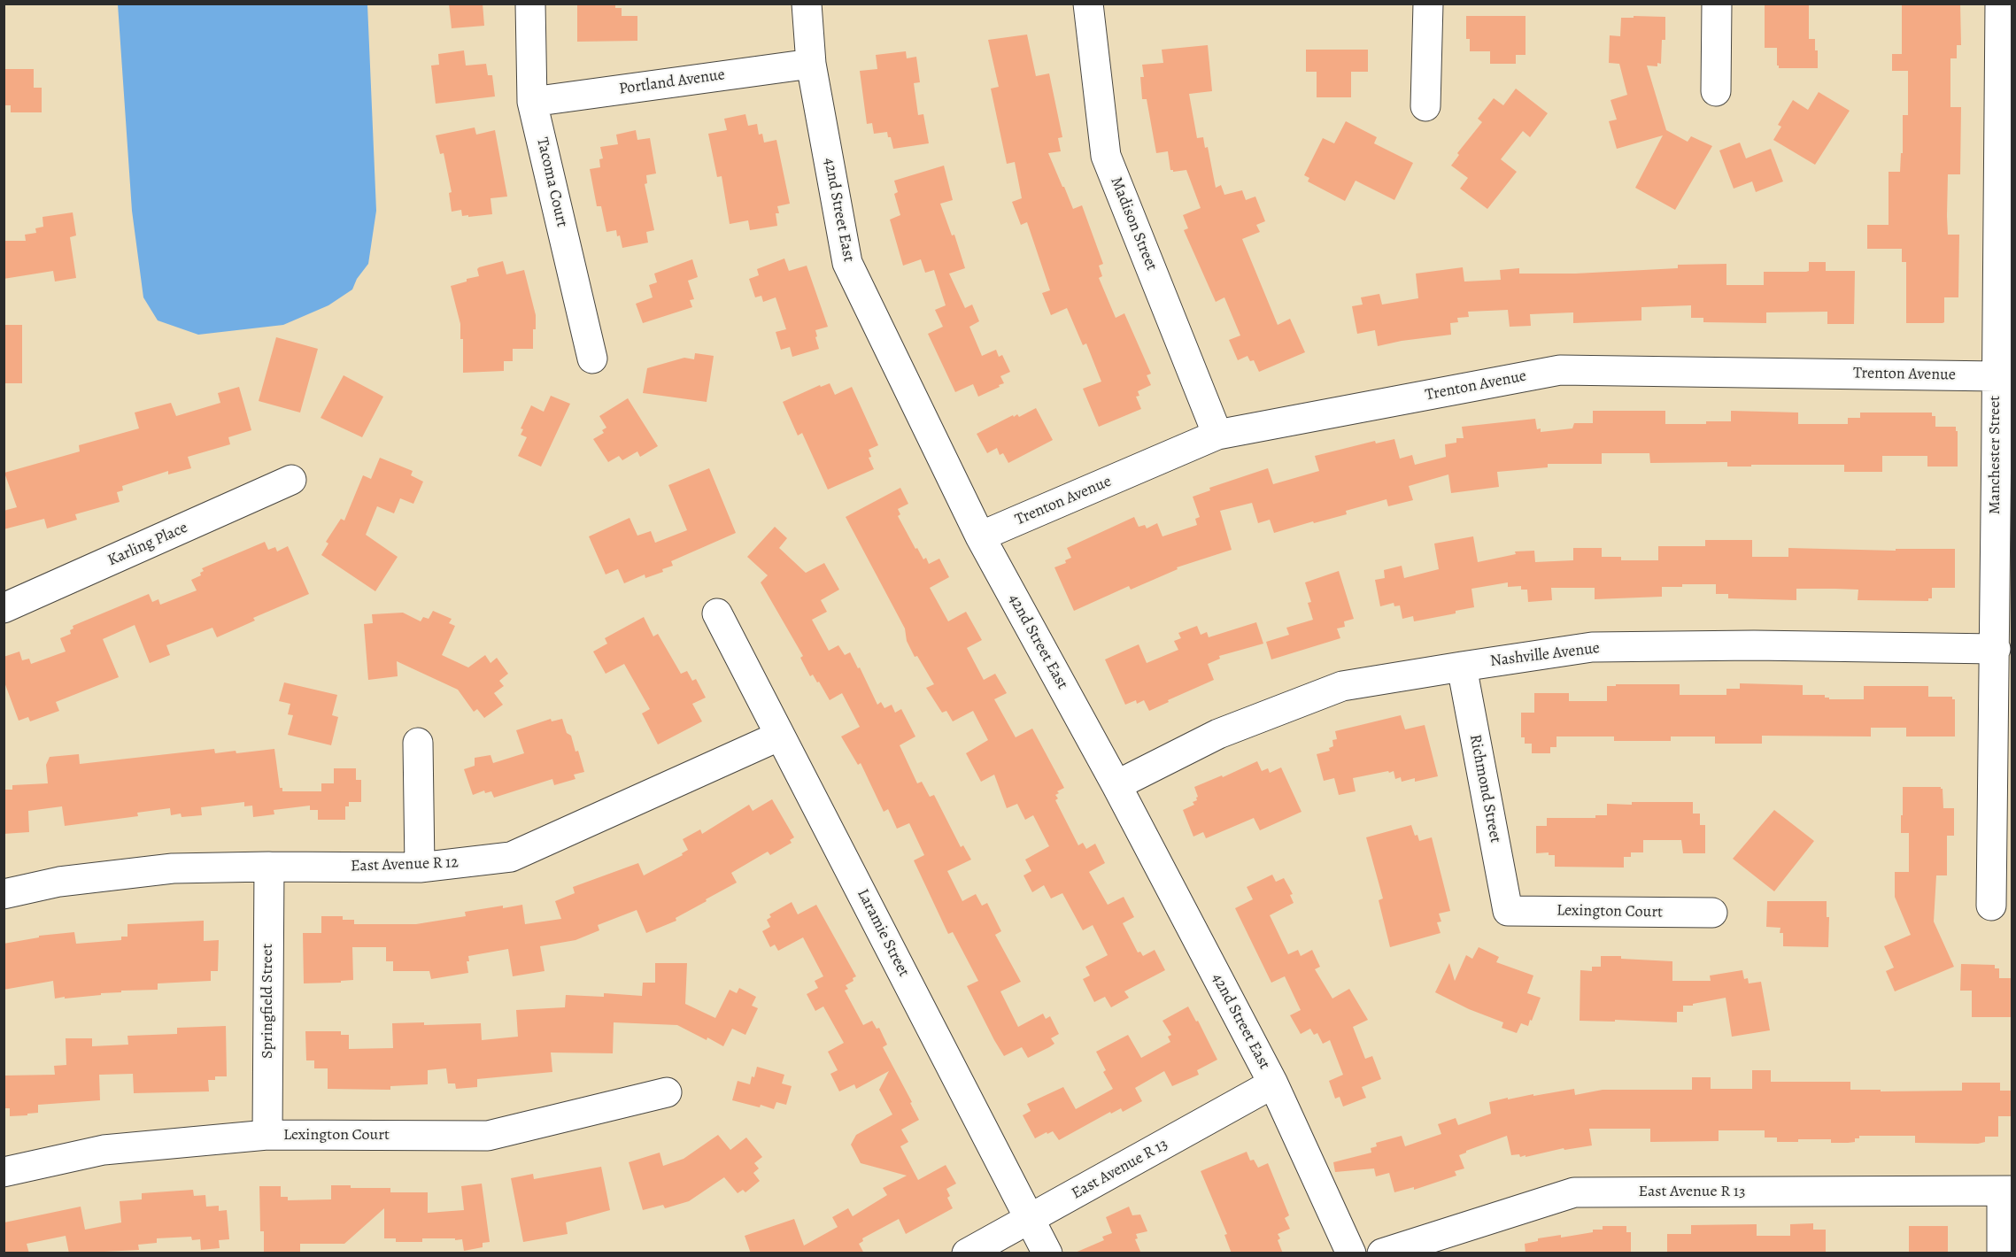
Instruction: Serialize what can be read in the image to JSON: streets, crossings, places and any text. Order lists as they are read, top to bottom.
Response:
{
  "streets": {
    "street": [
      "Portland Avenue",
      "Tacoma Court",
      "42nd Street East",
      "Madison Street",
      "Trenton Avenue",
      "Manchester Street",
      "Karling Place",
      "Nashville Avenue",
      "Richmond Street",
      "East Avenue R 12",
      "Lexington Court",
      "Laramie Street",
      "Springfield Street",
      "East Avenue R 13"
    ]
  },
  "crossings": [
    ["Portland Avenue", "Tacoma Court"],
    ["Portland Avenue", "42nd Street East"],
    ["42nd Street East", "Trenton Avenue"],
    ["42nd Street East", "Nashville Avenue"],
    ["42nd Street East", "East Avenue R 13"],
    ["Madison Street", "Trenton Avenue"],
    ["Trenton Avenue", "Manchester Street"],
    ["Manchester Street", "Nashville Avenue"],
    ["Nashville Avenue", "Richmond Street"],
    ["Richmond Street", "Lexington Court"],
    ["East Avenue R 12", "Laramie Street"],
    ["East Avenue R 12", "Springfield Street"],
    ["Lexington Court", "Springfield Street"],
    ["Laramie Street", "East Avenue R 13"]
  ]
}
